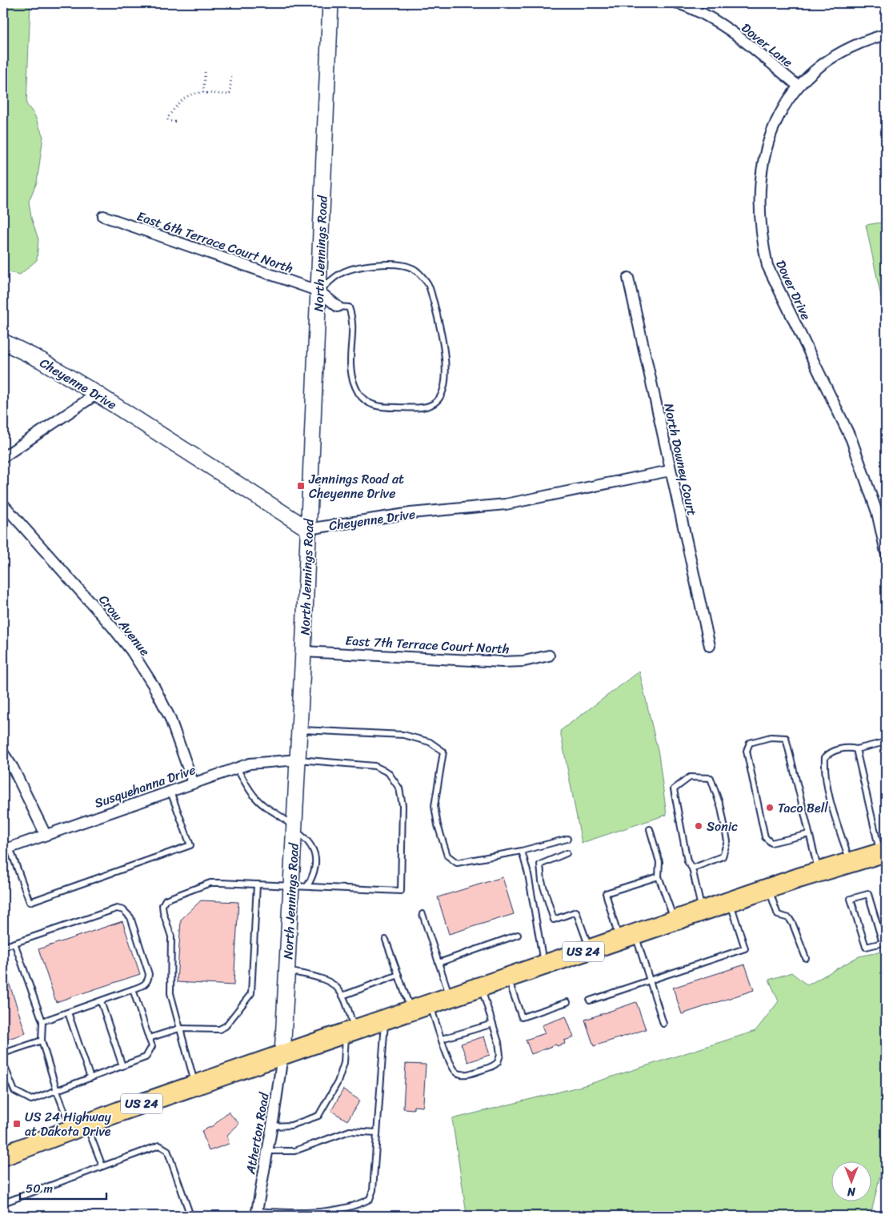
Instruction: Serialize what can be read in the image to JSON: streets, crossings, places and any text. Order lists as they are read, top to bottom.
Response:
{
  "streets": {
    "highway": ["US 24"],
    "street": [
      "Dover Lane",
      "East 6th Terrace Court North",
      "North Jennings Road",
      "Dover Drive",
      "Cheyenne Drive",
      "North Downey Court",
      "Crow Avenue",
      "East 7th Terrace Court North",
      "Susquehanna Drive",
      "Atherton Road"
    ]
  },
  "crossings": [
    ["Dover Lane", "Dover Drive"],
    ["East 6th Terrace Court North", "North Jennings Road"],
    ["North Jennings Road", "Cheyenne Drive"],
    ["North Jennings Road", "East 7th Terrace Court North"],
    ["North Jennings Road", "Susquehanna Drive"],
    ["North Jennings Road", "US 24"],
    ["North Jennings Road", "Atherton Road"],
    ["Cheyenne Drive", "North Downey Court"],
    ["Crow Avenue", "Susquehanna Drive"],
    ["US 24", "Atherton Road"]
  ],
  "places": {
    "transit": ["Jennings Road at Cheyenne Drive", "US 24 Highway at Dakota Drive"],
    "other": ["Taco Bell", "Sonic"]
  },
  "scale_bar": "50 m",
  "north": "bottom"
}
